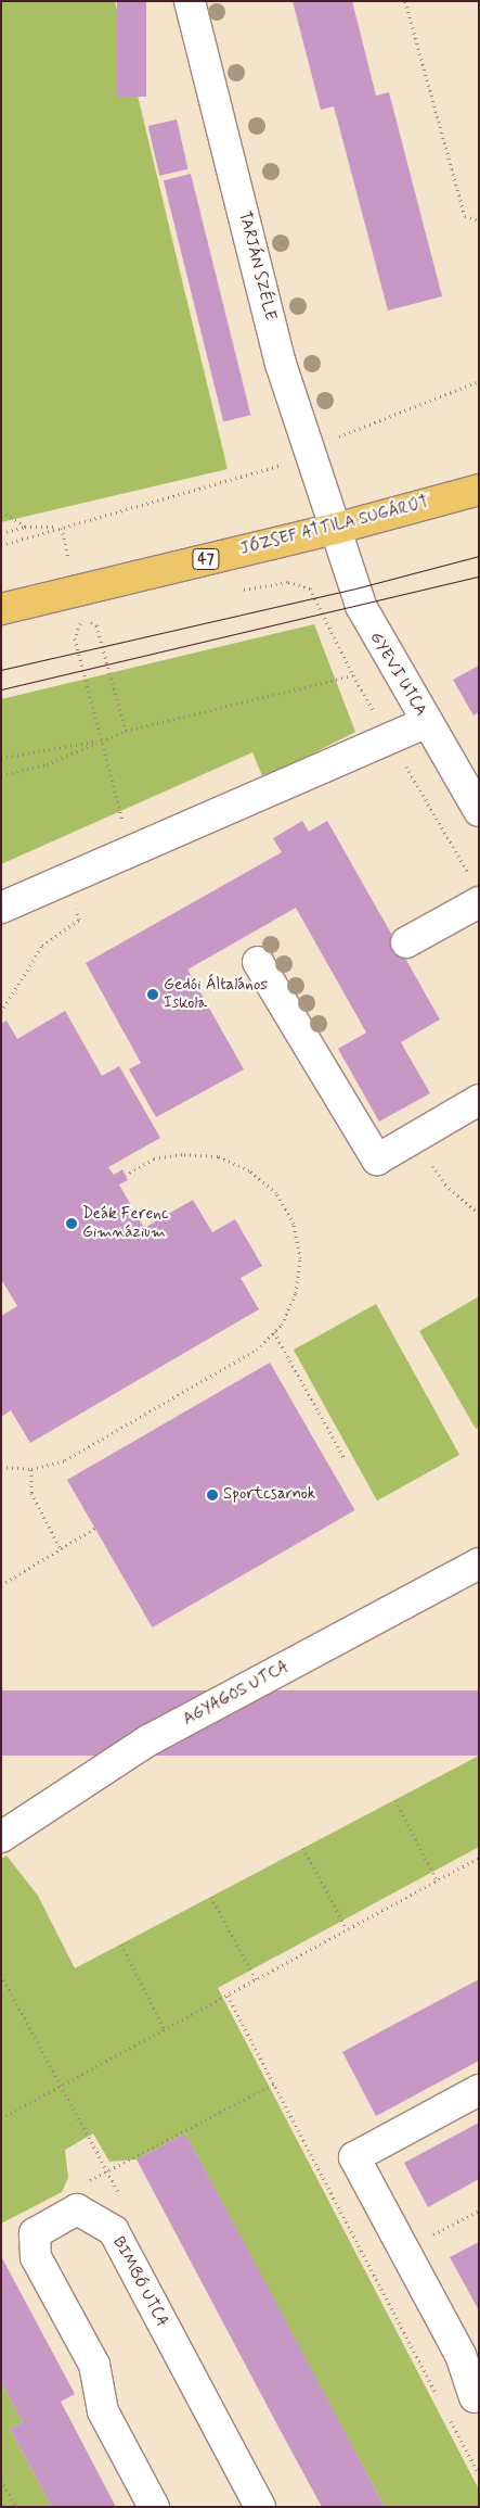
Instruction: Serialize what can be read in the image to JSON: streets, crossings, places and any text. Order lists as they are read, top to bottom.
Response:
{
  "streets": {
    "main road": ["JÓZSEF ATTILA SUGÁRÚT", "47"],
    "street": [
      "TARJÁN SZÉLE",
      "GYEVI UTCA",
      "AGYAGOS UTCA",
      "BIMBÓ UTCA"
    ]
  },
  "crossings": [
    ["TARJÁN SZÉLE", "JÓZSEF ATTILA SUGÁRÚT"],
    ["TARJÁN SZÉLE", "GYEVI UTCA"],
    ["JÓZSEF ATTILA SUGÁRÚT", "GYEVI UTCA"]
  ],
  "places": ["Gedói Általános Iskola", "Deák Ferenc Gimnázium", "Sportcsarnok"]
}
